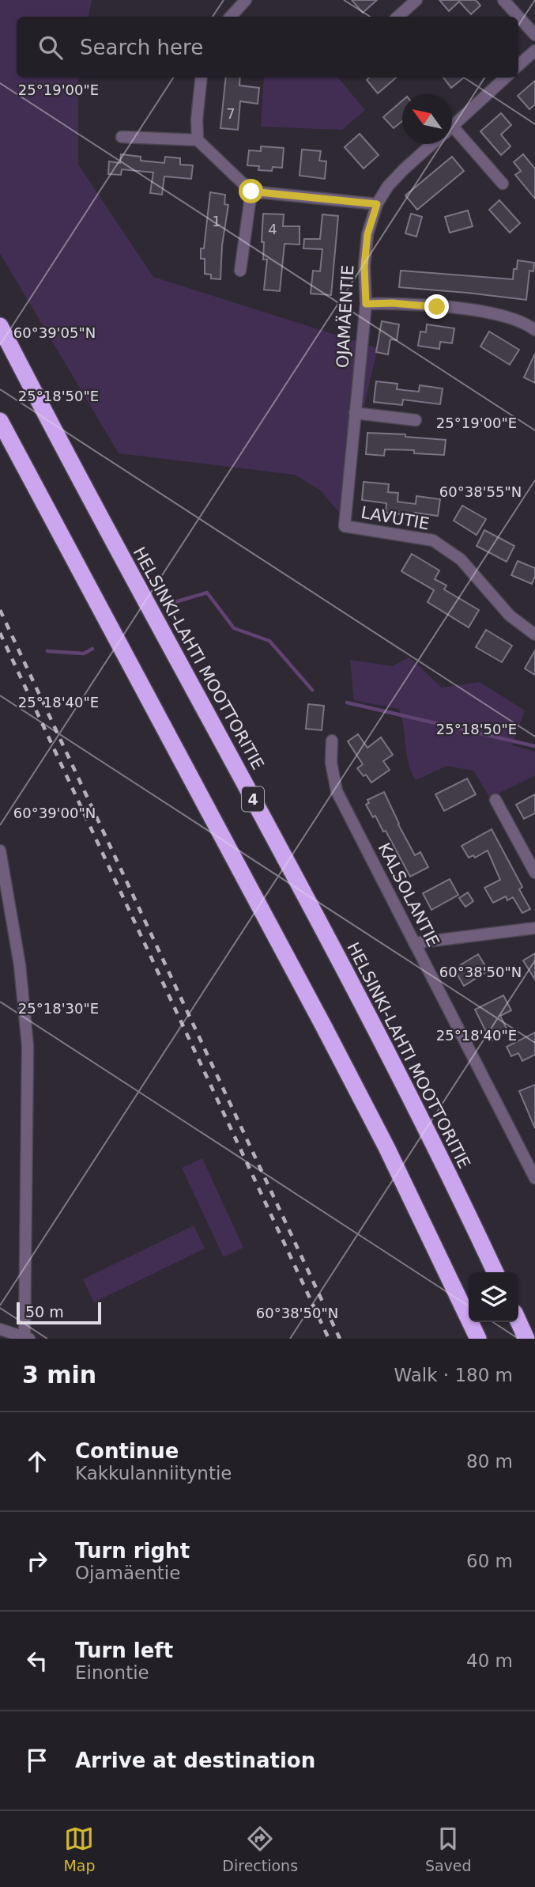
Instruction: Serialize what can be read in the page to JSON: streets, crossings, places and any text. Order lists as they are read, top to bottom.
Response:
{
  "streets": {
    "highway": ["HELSINKI-LAHTI MOOTTORITIE", "4"],
    "street": ["OJAMÄENTIE", "LAVUTIE", "KALSOLANTIE"]
  },
  "crossings": [
    ["OJAMÄENTIE", "LAVUTIE"]
  ],
  "house_numbers": ["7", "1", "4"],
  "scale_bar": "50 m",
  "north": "top left",
  "page": {
    "search": "Search here",
    "scale": "50 m",
    "heading": ["3 min", "Walk · 180 m"],
    "list": [
      ["Continue", "Kakkulanniityntie", "80 m"],
      ["Turn right", "Ojamäentie", "60 m"],
      ["Turn left", "Einontie", "40 m"],
      "Arrive at destination"
    ],
    "nav": ["Map", "Directions", "Saved"]
  },
  "coordinates": [
    "25°19'00\"E",
    "60°39'05\"N",
    "25°18'50\"E",
    "60°38'55\"N",
    "25°18'40\"E",
    "60°39'00\"N",
    "60°38'50\"N",
    "25°18'30\"E"
  ]
}
